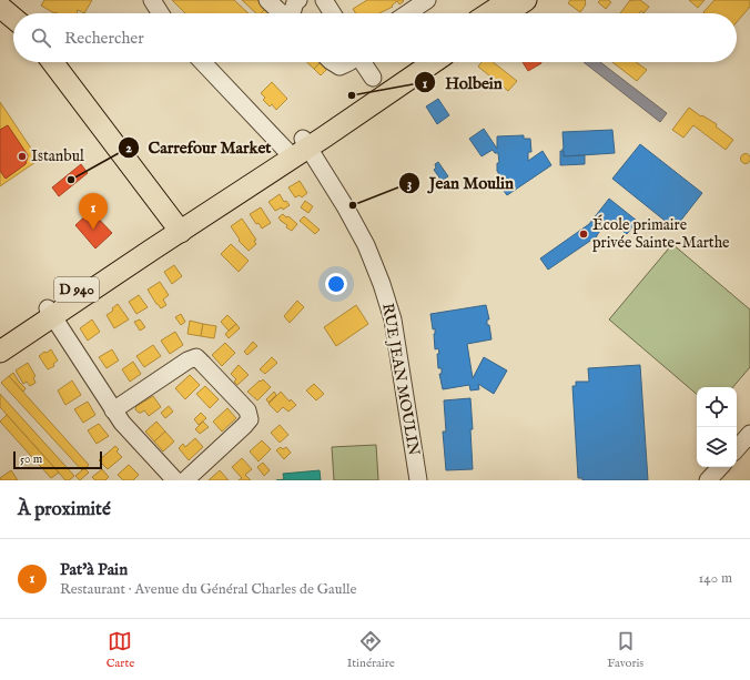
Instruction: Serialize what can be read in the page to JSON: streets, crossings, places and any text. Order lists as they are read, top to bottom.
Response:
{
  "streets": {
    "main road": ["D 940"],
    "street": ["RUE JEAN MOULIN"]
  },
  "crossings": [
    ["D 940", "RUE JEAN MOULIN"]
  ],
  "places": [
    "Holbein",
    "Istanbul",
    "Carrefour Market",
    "Jean Moulin",
    "École primaire privée Sainte-Marthe"
  ],
  "scale_bar": "50 m",
  "page": {
    "search": "Rechercher",
    "pins": "1",
    "scale": "50 m",
    "heading": "À proximité",
    "list": [
      {
        "mark": "1",
        "name": "Pat'à Pain",
        "note": "Restaurant · Avenue du Général Charles de Gaulle",
        "value": "140 m"
      }
    ],
    "nav": ["Carte", "Itinéraire", "Favoris"]
  }
}
